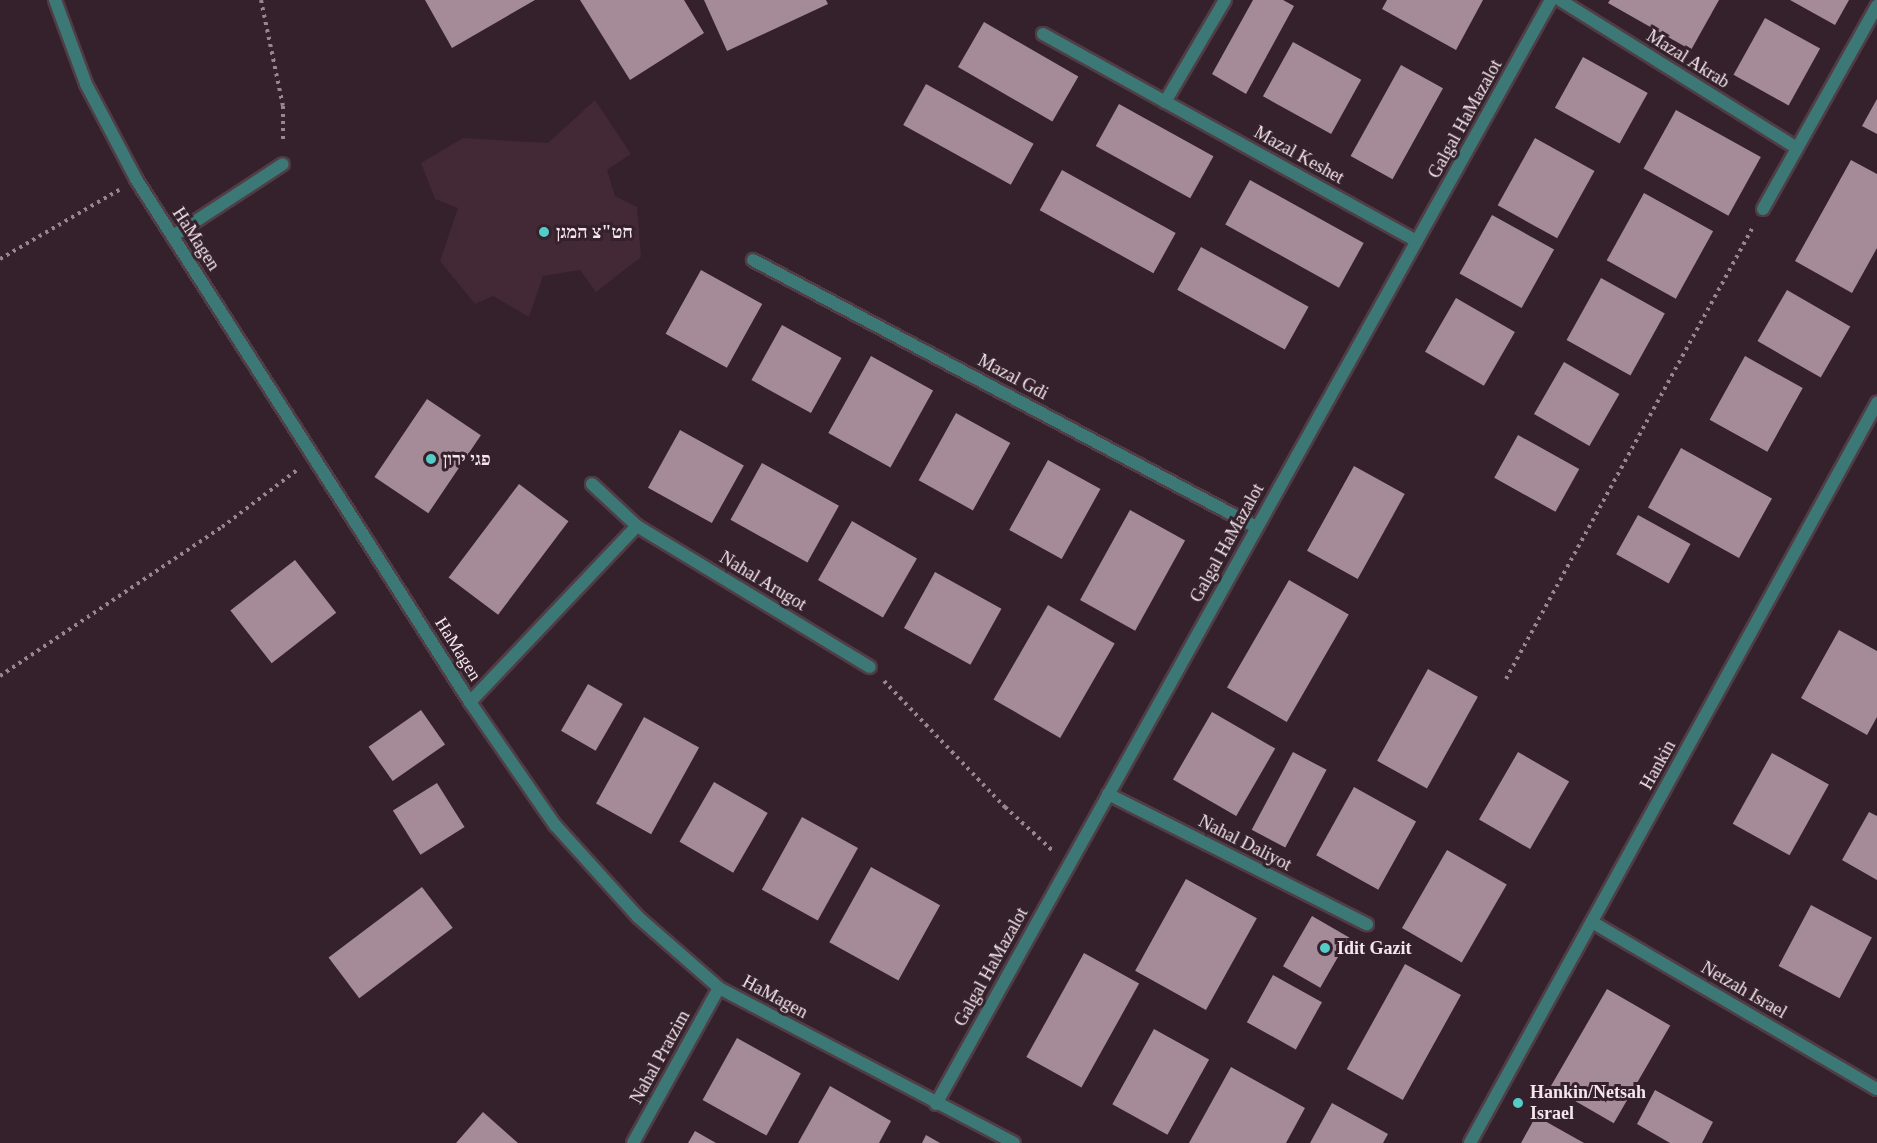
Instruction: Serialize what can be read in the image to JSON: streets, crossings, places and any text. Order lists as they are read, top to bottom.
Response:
{
  "streets": {
    "street": [
      "Mazal Akrab",
      "Galgal HaMazalot",
      "Mazal Keshet",
      "HaMagen",
      "Mazal Gdi",
      "Nahal Arugot",
      "Hankin",
      "Nahal Daliyot",
      "Netzah Israel",
      "Nahal Pratzim"
    ]
  },
  "crossings": [
    ["Galgal HaMazalot", "Mazal Keshet"],
    ["Galgal HaMazalot", "HaMagen"],
    ["Galgal HaMazalot", "Mazal Gdi"],
    ["Galgal HaMazalot", "Nahal Daliyot"],
    ["HaMagen", "Nahal Pratzim"],
    ["Hankin", "Netzah Israel"]
  ],
  "places": [
    "חט\"צ המגן",
    "פגי ירון",
    "Idit Gazit",
    "Hankin/Netsah Israel"
  ]
}
